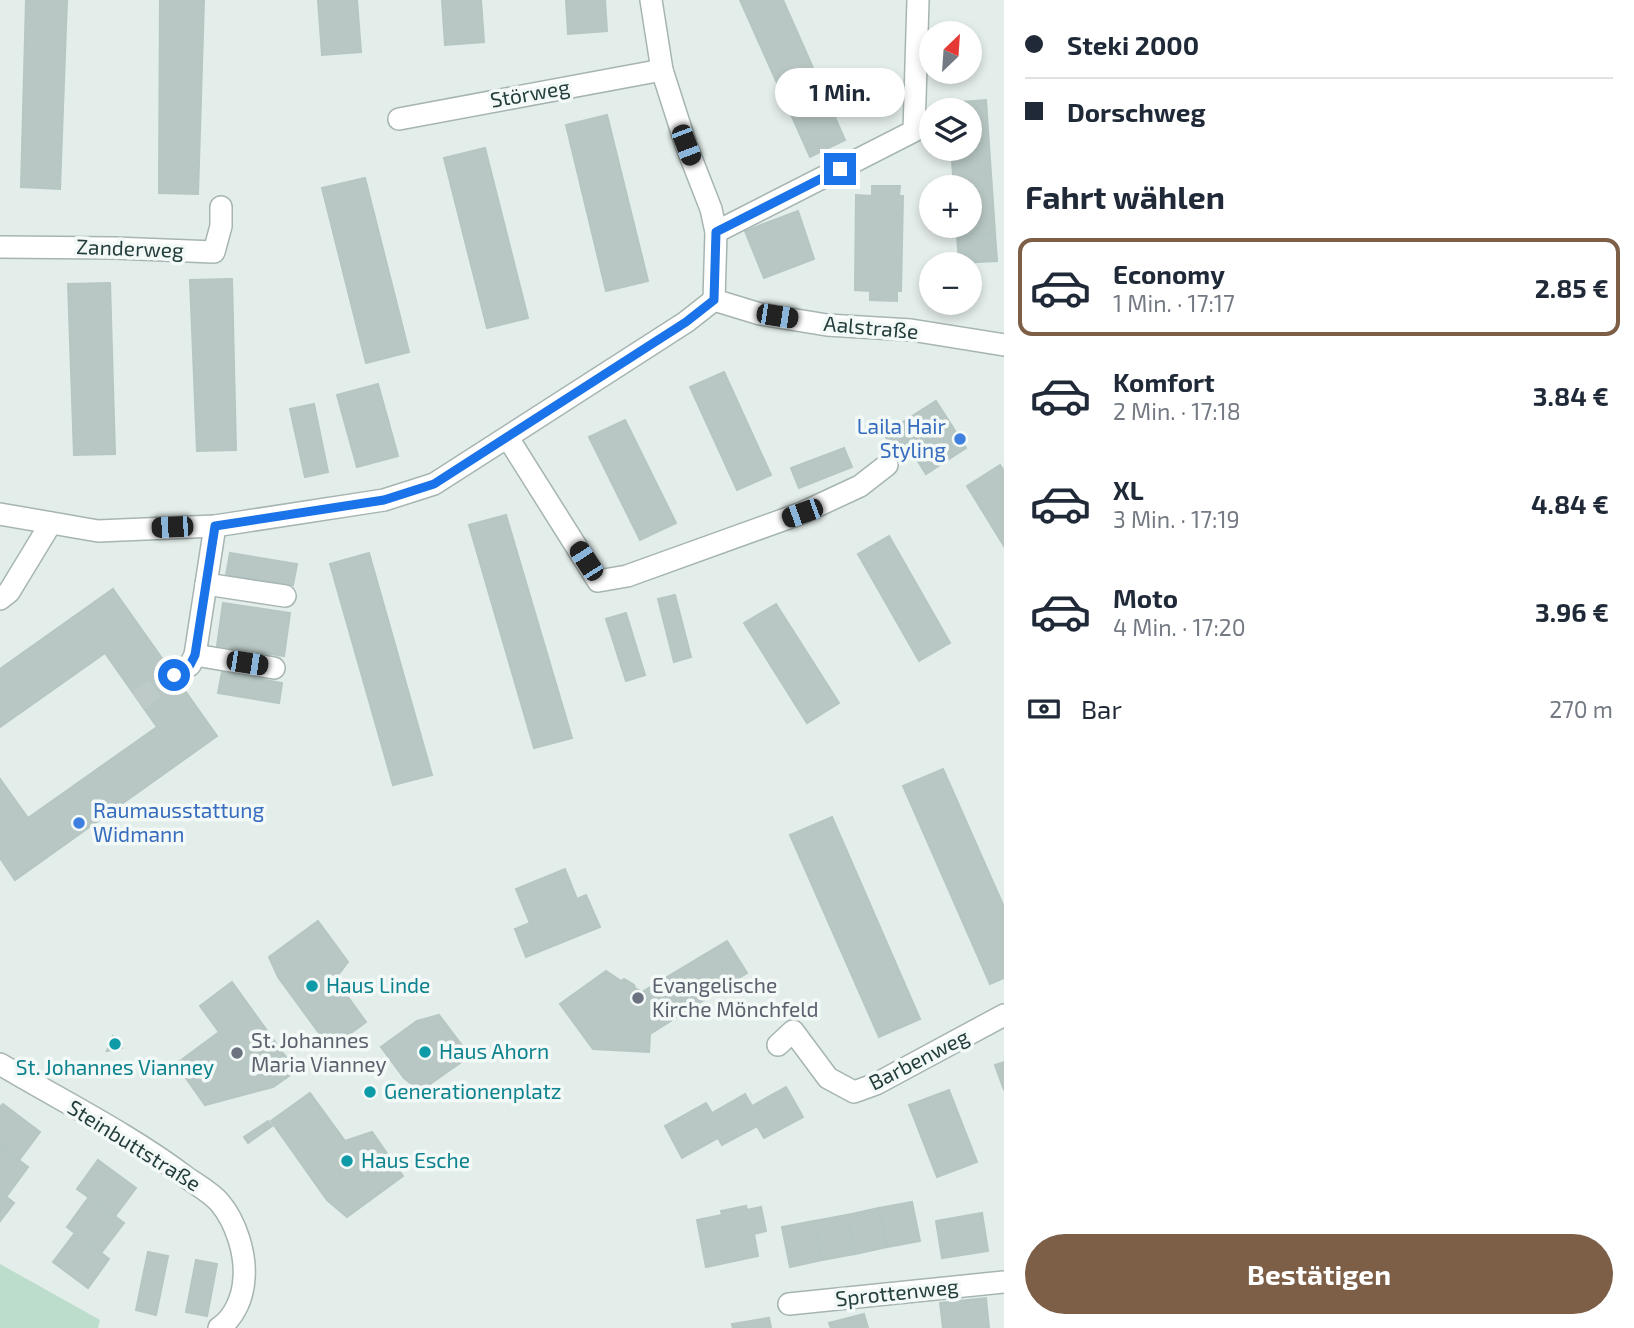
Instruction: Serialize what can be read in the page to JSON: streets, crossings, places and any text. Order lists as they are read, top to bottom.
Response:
{
  "streets": {
    "street": [
      "Störweg",
      "Zanderweg",
      "Aalstraße",
      "Barbenweg",
      "Steinbuttstraße",
      "Sprottenweg"
    ]
  },
  "places": [
    "Laila Hair Styling",
    "Raumausstattung Widmann",
    "Haus Linde",
    "Evangelische Kirche Mönchfeld",
    "St. Johannes Vianney",
    "Haus Ahorn",
    "St. Johannes Maria Vianney",
    "Generationenplatz",
    "Haus Esche"
  ],
  "north": "top right",
  "page": {
    "banner": ["Steki 2000", "Dorschweg"],
    "map_buttons": ["+", "−"],
    "bubble": "1 Min.",
    "heading": "Fahrt wählen",
    "list": [
      {
        "name": "Economy",
        "note": "1 Min. · 17:17",
        "value": "2.85 €"
      },
      {
        "name": "Komfort",
        "note": "2 Min. · 17:18",
        "value": "3.84 €"
      },
      {
        "name": "XL",
        "note": "3 Min. · 17:19",
        "value": "4.84 €"
      },
      {
        "name": "Moto",
        "note": "4 Min. · 17:20",
        "value": "3.96 €"
      }
    ],
    "pay": ["Bar", "270 m"],
    "buttons": "Bestätigen"
  }
}
